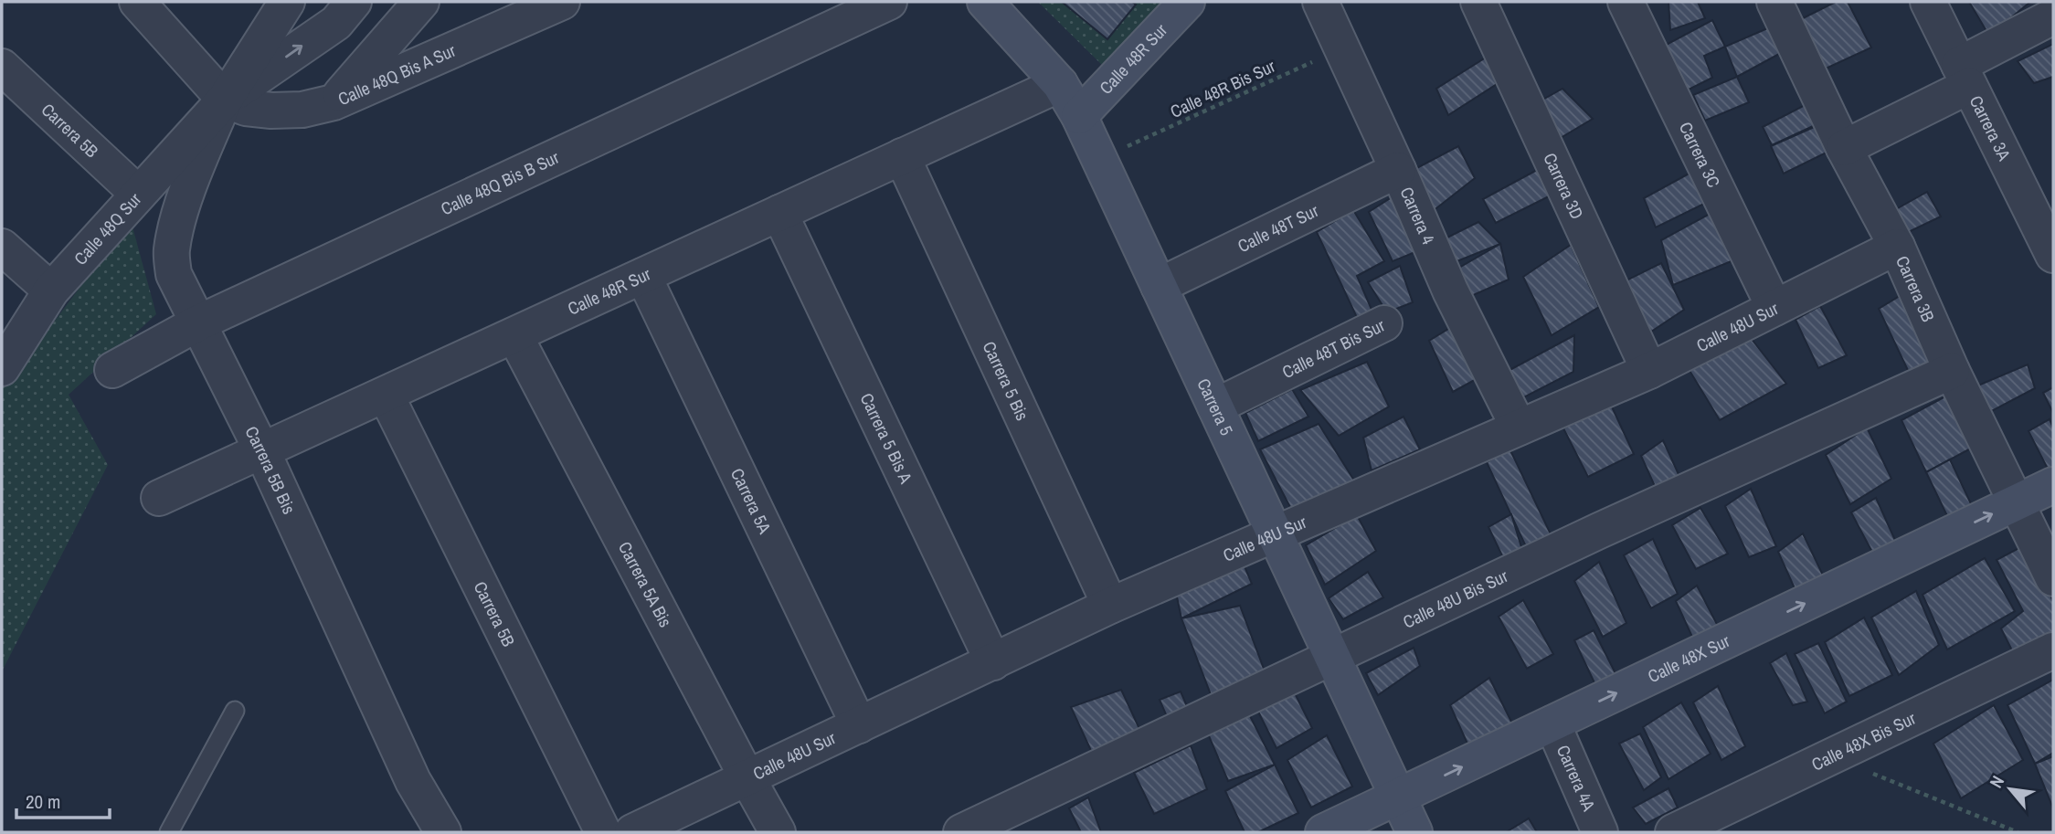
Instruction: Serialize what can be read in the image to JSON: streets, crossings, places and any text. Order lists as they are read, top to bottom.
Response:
{
  "streets": {
    "street": [
      "Calle 48R Sur",
      "Calle 48Q Bis A Sur",
      "Carrera 3A",
      "Carrera 5B",
      "Carrera 3C",
      "Calle 48Q Bis B Sur",
      "Carrera 3D",
      "Carrera 4",
      "Calle 48Q Sur",
      "Calle 48T Sur",
      "Carrera 3B",
      "Calle 48U Sur",
      "Calle 48T Bis Sur",
      "Carrera 5 Bis",
      "Carrera 5",
      "Carrera 5 Bis A",
      "Carrera 5B Bis",
      "Carrera 5A",
      "Carrera 5A Bis",
      "Calle 48U Bis Sur",
      "Calle 48X Sur",
      "Calle 48X Bis Sur",
      "Carrera 4A"
    ],
    "path": ["Calle 48R Bis Sur"]
  },
  "crossings": [
    ["Calle 48R Sur", "Carrera 5B"],
    ["Calle 48R Sur", "Carrera 5 Bis"],
    ["Calle 48R Sur", "Carrera 5"],
    ["Calle 48R Sur", "Carrera 5 Bis A"],
    ["Calle 48R Sur", "Carrera 5B Bis"],
    ["Calle 48R Sur", "Carrera 5A"],
    ["Calle 48R Sur", "Carrera 5A Bis"],
    ["Calle 48Q Bis A Sur", "Calle 48Q Sur"],
    ["Calle 48Q Bis A Sur", "Carrera 5B Bis"],
    ["Calle 48R Bis Sur", "Carrera 4"],
    ["Carrera 5B", "Calle 48Q Sur"],
    ["Carrera 3C", "Calle 48U Sur"],
    ["Calle 48Q Bis B Sur", "Carrera 5B Bis"],
    ["Carrera 3D", "Calle 48U Sur"],
    ["Carrera 4", "Calle 48T Sur"],
    ["Carrera 4", "Calle 48U Sur"],
    ["Calle 48Q Sur", "Carrera 5B Bis"],
    ["Calle 48T Sur", "Carrera 5"],
    ["Carrera 3B", "Calle 48U Sur"],
    ["Carrera 3B", "Calle 48U Bis Sur"],
    ["Carrera 3B", "Calle 48X Sur"],
    ["Calle 48U Sur", "Carrera 5 Bis"],
    ["Calle 48U Sur", "Carrera 5"],
    ["Calle 48U Sur", "Carrera 5 Bis A"],
    ["Calle 48U Sur", "Carrera 5A"],
    ["Calle 48U Sur", "Carrera 5A Bis"],
    ["Calle 48T Bis Sur", "Carrera 5"],
    ["Carrera 5", "Calle 48U Bis Sur"],
    ["Carrera 5", "Calle 48X Sur"],
    ["Calle 48X Sur", "Carrera 4A"]
  ],
  "one_way": ["Calle 48X Sur"],
  "scale_bar": "20 m",
  "north": "top left"
}
